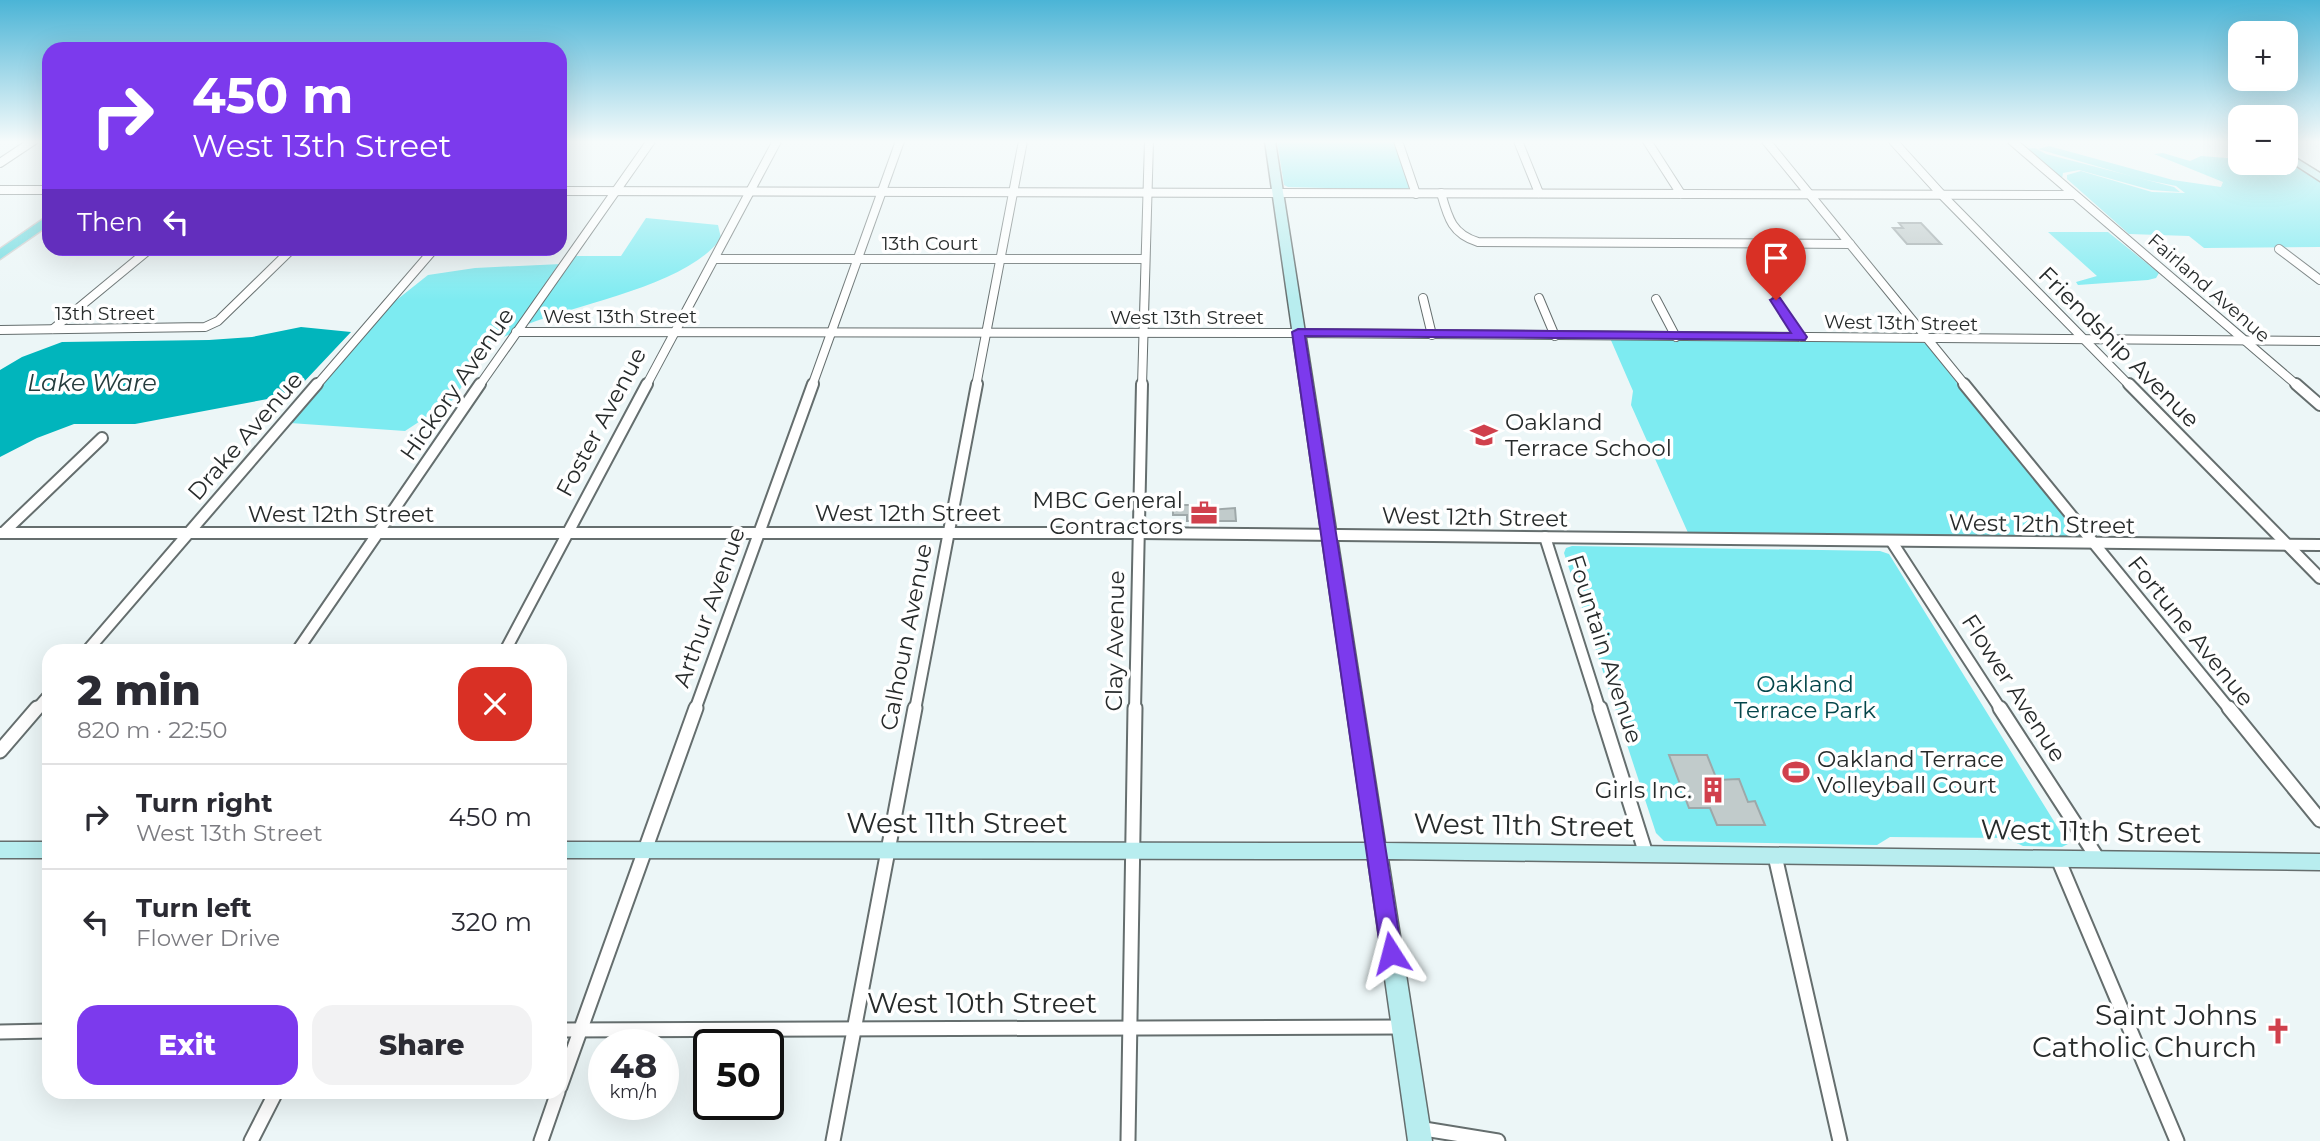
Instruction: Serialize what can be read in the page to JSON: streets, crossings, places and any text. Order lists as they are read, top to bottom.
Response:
{
  "streets": {
    "main road": ["West 11th Street"],
    "street": [
      "13th Court",
      "Fairland Avenue",
      "13th Street",
      "West 13th Street",
      "Friendship Avenue",
      "Hickory Avenue",
      "Foster Avenue",
      "Drake Avenue",
      "West 12th Street",
      "Arthur Avenue",
      "Fortune Avenue",
      "Calhoun Avenue",
      "Clay Avenue",
      "Fountain Avenue",
      "Flower Avenue",
      "West 10th Street"
    ]
  },
  "crossings": [
    ["13th Court", "Foster Avenue"],
    ["13th Court", "Arthur Avenue"],
    ["13th Court", "Calhoun Avenue"],
    ["13th Court", "Clay Avenue"],
    ["Fairland Avenue", "West 13th Street"],
    ["West 13th Street", "Friendship Avenue"],
    ["West 13th Street", "Hickory Avenue"],
    ["West 13th Street", "Foster Avenue"],
    ["West 13th Street", "Arthur Avenue"],
    ["West 13th Street", "Fortune Avenue"],
    ["West 13th Street", "Calhoun Avenue"],
    ["West 13th Street", "Clay Avenue"],
    ["Friendship Avenue", "West 12th Street"],
    ["Hickory Avenue", "West 12th Street"],
    ["Foster Avenue", "West 12th Street"],
    ["Drake Avenue", "West 12th Street"],
    ["West 12th Street", "Arthur Avenue"],
    ["West 12th Street", "Fortune Avenue"],
    ["West 12th Street", "Calhoun Avenue"],
    ["West 12th Street", "Clay Avenue"],
    ["West 12th Street", "Fountain Avenue"],
    ["West 12th Street", "Flower Avenue"],
    ["Arthur Avenue", "West 11th Street"],
    ["Arthur Avenue", "West 10th Street"],
    ["Calhoun Avenue", "West 11th Street"],
    ["Calhoun Avenue", "West 10th Street"],
    ["Clay Avenue", "West 11th Street"],
    ["Clay Avenue", "West 10th Street"],
    ["Fountain Avenue", "West 11th Street"],
    ["Flower Avenue", "West 11th Street"]
  ],
  "water": ["Lake Ware"],
  "parks": ["Oakland Terrace Park"],
  "places": {
    "school or university": ["Oakland Terrace School"],
    "office": ["MBC General Contractors"],
    "sports": ["Oakland Terrace Volleyball Court"],
    "building": ["Girls Inc."],
    "church": ["Saint Johns Catholic Church"]
  },
  "page": {
    "map_buttons": ["+", "−"],
    "turn": ["450 m", "West 13th Street"],
    "then": "Then",
    "heading": ["2 min", "820 m · 22:50"],
    "list": [
      {
        "name": "Turn right",
        "note": "West 13th Street",
        "value": "450 m"
      },
      {
        "name": "Turn left",
        "note": "Flower Drive",
        "value": "320 m"
      }
    ],
    "buttons": ["Exit", "Share"],
    "speed": "48 km/h",
    "limit": "50"
  }
}
